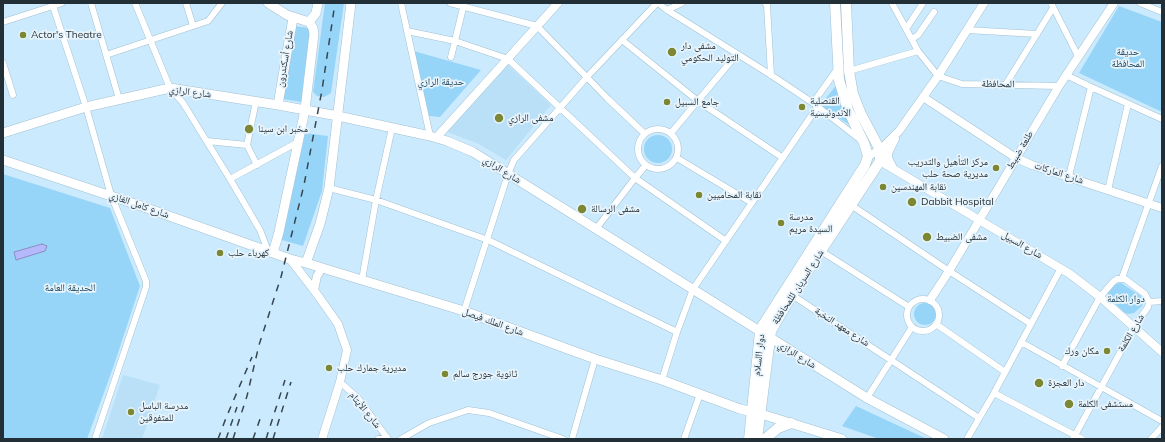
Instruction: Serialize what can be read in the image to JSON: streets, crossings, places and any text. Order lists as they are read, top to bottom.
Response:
{
  "streets": {
    "main road": [
      "شارع أسكندرون",
      "شارع الرازي",
      "شارع كامل الغازي",
      "شارع السريان لللمحافظة",
      "شارع الملك فيصل",
      "دوار االسلام"
    ],
    "street": [
      "المحافظة",
      "طلعة ضبيط",
      "شارع الماركات",
      "شارع السبيل",
      "شارع معهد النخبة",
      "شارع الكلمة",
      "شارع الأيتام"
    ]
  },
  "crossings": [
    ["شارع أسكندرون", "شارع الرازي"],
    ["المحافظة", "طلعة ضبيط"],
    ["شارع الرازي", "شارع السريان لللمحافظة"],
    ["شارع الرازي", "دوار االسلام"],
    ["طلعة ضبيط", "شارع الماركات"],
    ["طلعة ضبيط", "شارع السبيل"],
    ["شارع كامل الغازي", "شارع الملك فيصل"],
    ["شارع السبيل", "شارع السريان لللمحافظة"],
    ["شارع السبيل", "شارع الكلمة"],
    ["شارع السريان لللمحافظة", "شارع الملك فيصل"],
    ["شارع السريان لللمحافظة", "شارع معهد النخبة"],
    ["شارع السريان لللمحافظة", "دوار االسلام"],
    ["شارع الملك فيصل", "دوار االسلام"]
  ],
  "parks": [
    "حديقة المحافظة",
    "حديقة الرازي",
    "الحديقة العامة",
    "دوار الكلمة"
  ],
  "places": [
    "Actor's Theatre",
    "مشفى دار التوليد الحكومي",
    "جامع السبيل",
    "القنصلية الأندونيسية",
    "مشفى الرازي",
    "مخبر ابن سينا",
    "مركز التأهيل والتدريب مديرية صحة حلب",
    "نقابة المهندسين",
    "نقابة المحاميين",
    "Dabbit Hospital",
    "مشفى الرسالة",
    "مدرسة السيدة مريم",
    "مشفى الضبيط",
    "كهرباء حلب",
    "مكان ورك",
    "مديرية جمارك حلب",
    "ثانوية جورج سالم",
    "دار العجزة",
    "مستشفى الكلمة",
    "مدرسة الباسل للمتفوقين"
  ]
}
